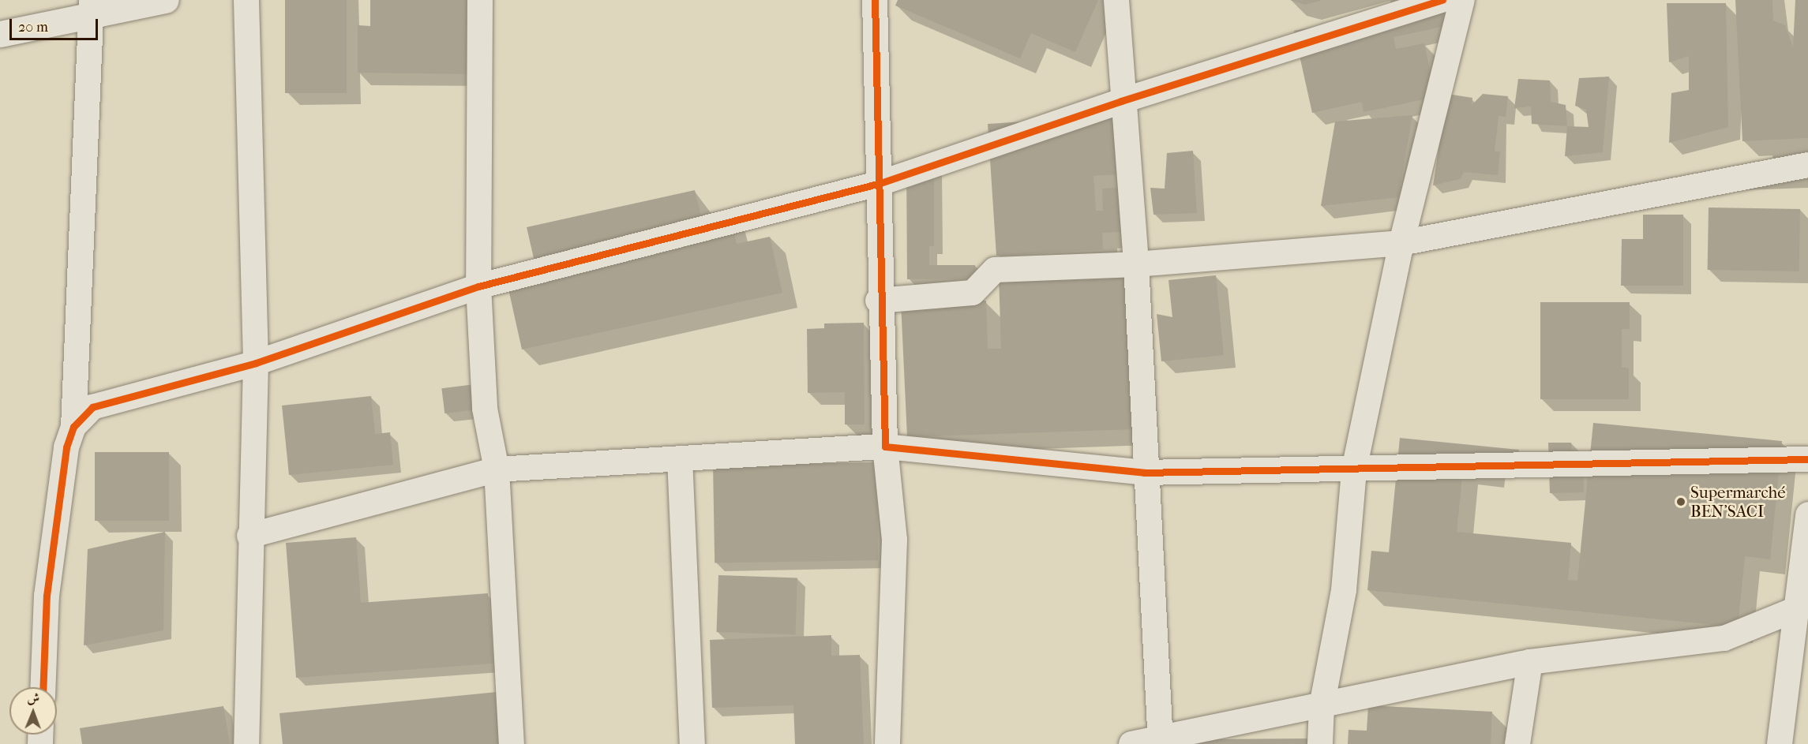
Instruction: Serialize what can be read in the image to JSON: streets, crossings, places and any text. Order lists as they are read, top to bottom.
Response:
{
  "places": ["Supermarché BEN'SACI"],
  "scale_bar": "20 m",
  "north": "top"
}
